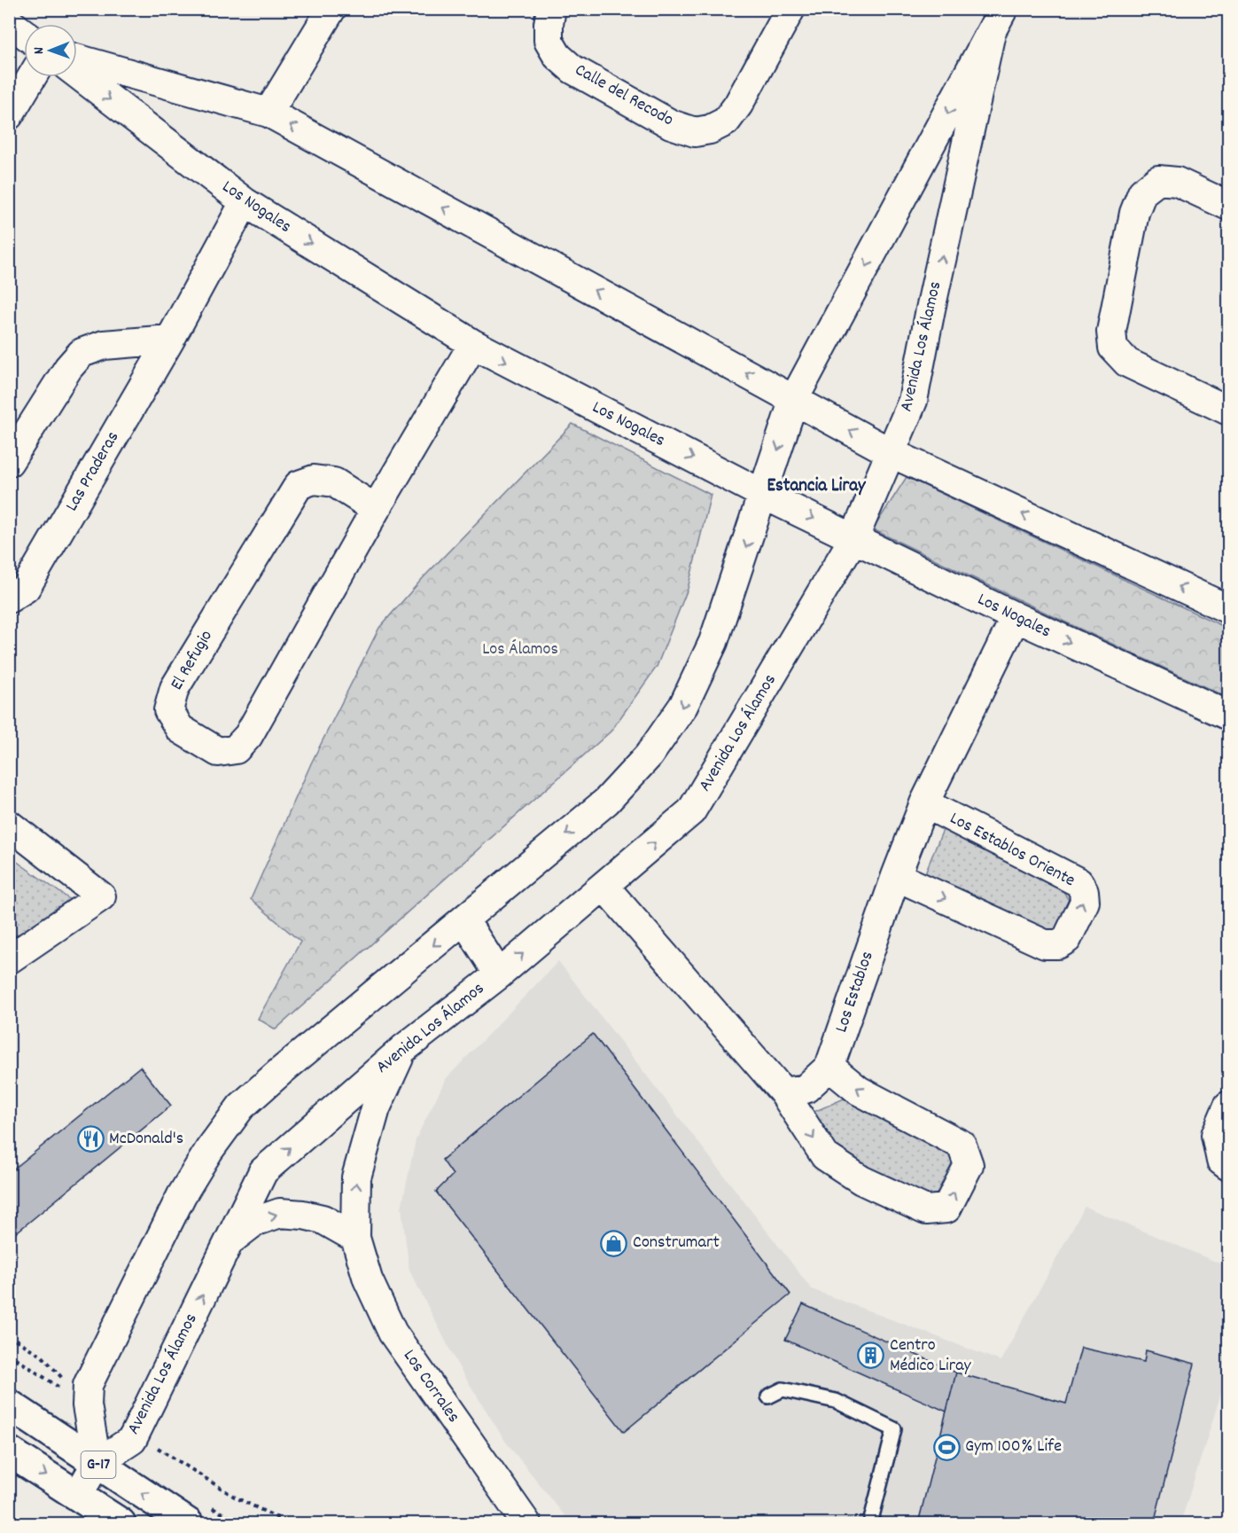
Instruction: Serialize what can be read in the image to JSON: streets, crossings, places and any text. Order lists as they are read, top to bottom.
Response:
{
  "streets": {
    "main road": ["G-17"],
    "street": [
      "Calle del Recodo",
      "Los Nogales",
      "Avenida Los Álamos",
      "Las Praderas",
      "El Refugio",
      "Los Establos Oriente",
      "Los Establos",
      "Los Corrales"
    ]
  },
  "crossings": [
    ["Los Nogales", "Avenida Los Álamos"],
    ["Los Nogales", "Las Praderas"],
    ["Los Nogales", "El Refugio"],
    ["Los Nogales", "Los Establos"],
    ["Avenida Los Álamos", "Los Corrales"],
    ["Avenida Los Álamos", "G-17"],
    ["Los Establos Oriente", "Los Establos"]
  ],
  "one_way": ["Los Corrales"],
  "districts": ["Estancia Liray"],
  "parks": ["Los Álamos"],
  "places": {
    "restaurant": ["McDonald's"],
    "shop": ["Construmart"],
    "building": ["Centro Médico Liray"],
    "sports": ["Gym 100% Life"]
  },
  "north": "left"
}
